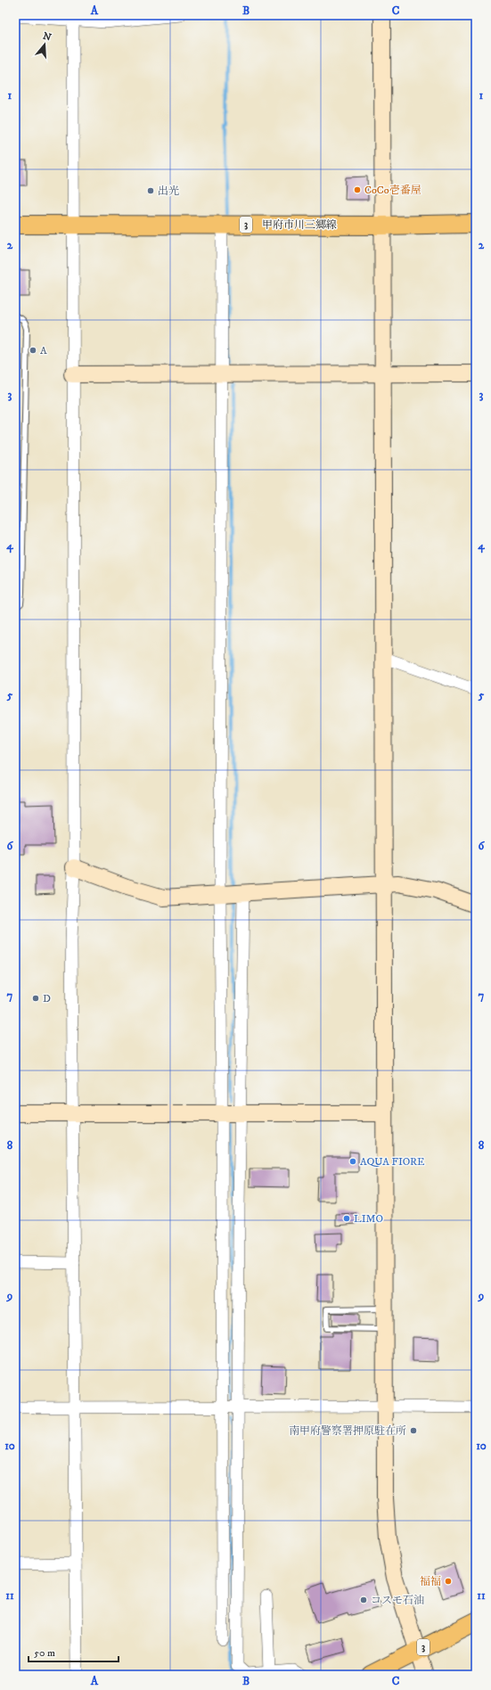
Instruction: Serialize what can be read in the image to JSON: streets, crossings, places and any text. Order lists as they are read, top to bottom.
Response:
{
  "streets": {
    "main road": ["3", "甲府市川三郷線"]
  },
  "places": [
    "CoCo壱番屋",
    "出光",
    "A",
    "D",
    "AQUA FIORE",
    "LIMO",
    "南甲府警察署押原駐在所",
    "福福",
    "コスモ石油"
  ],
  "scale_bar": "50 m",
  "north": "top",
  "grid": {
    "columns": ["A", "B", "C"],
    "rows": [
      "1",
      "2",
      "3",
      "4",
      "5",
      "6",
      "7",
      "8",
      "9",
      "10",
      "11"
    ]
  }
}
